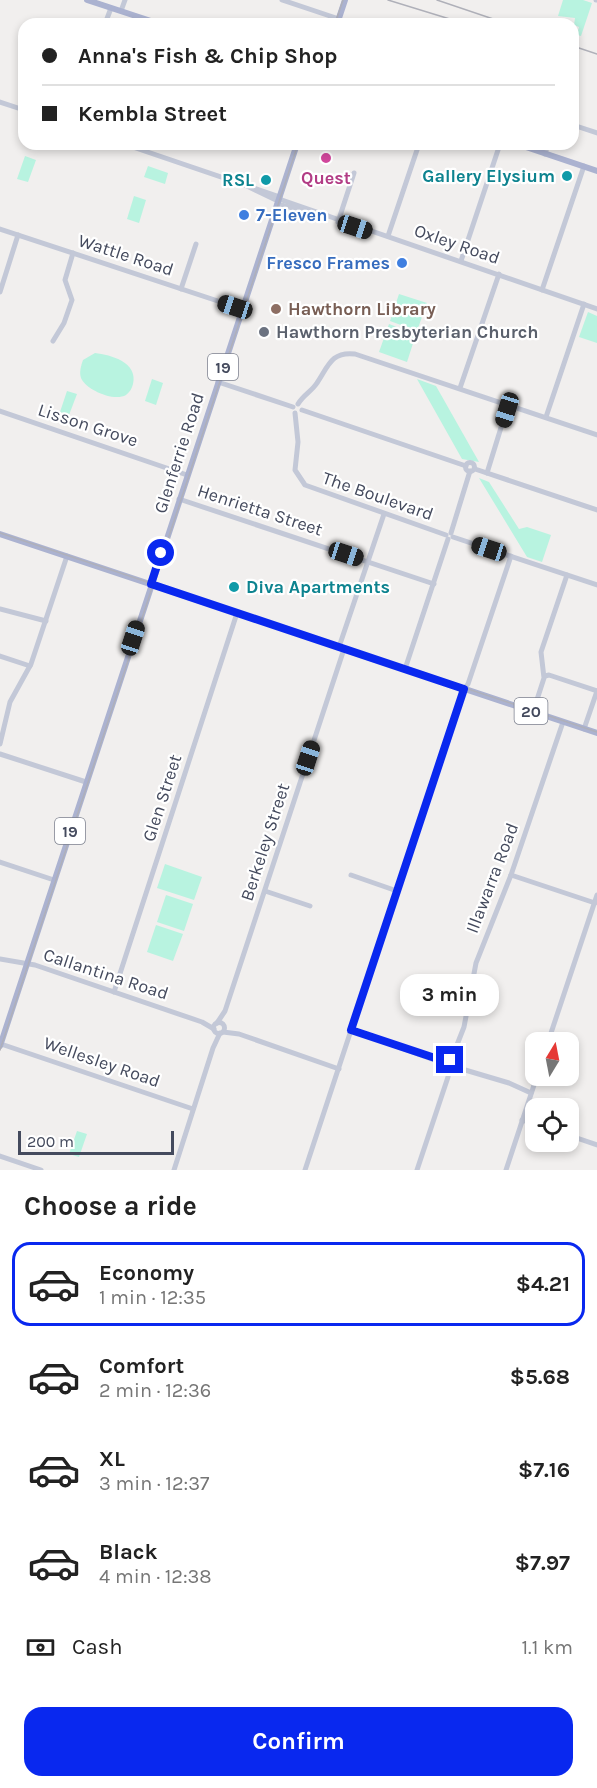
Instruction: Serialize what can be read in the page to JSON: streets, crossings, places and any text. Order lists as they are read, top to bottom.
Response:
{
  "streets": {
    "main road": ["19", "Glenferrie Road", "20"],
    "street": [
      "Oxley Road",
      "Wattle Road",
      "Lisson Grove",
      "The Boulevard",
      "Henrietta Street",
      "Glen Street",
      "Berkeley Street",
      "Illawarra Road",
      "Callantina Road",
      "Wellesley Road"
    ]
  },
  "crossings": [
    ["Oxley Road", "Glenferrie Road"],
    ["Wattle Road", "Glenferrie Road"],
    ["Lisson Grove", "Glenferrie Road"],
    ["Glenferrie Road", "Henrietta Street"],
    ["Glenferrie Road", "20"],
    ["Glenferrie Road", "Callantina Road"],
    ["Glenferrie Road", "Wellesley Road"],
    ["The Boulevard", "Berkeley Street"],
    ["Henrietta Street", "Berkeley Street"],
    ["20", "Glen Street"],
    ["20", "Berkeley Street"],
    ["20", "Illawarra Road"],
    ["Glen Street", "Callantina Road"],
    ["Berkeley Street", "Callantina Road"],
    ["Berkeley Street", "Wellesley Road"]
  ],
  "places": [
    "Quest",
    "Gallery Elysium",
    "RSL",
    "7-Eleven",
    "Fresco Frames",
    "Hawthorn Library",
    "Hawthorn Presbyterian Church",
    "Diva Apartments"
  ],
  "scale_bar": "200 m",
  "north": "top",
  "page": {
    "banner": ["Anna's Fish & Chip Shop", "Kembla Street"],
    "bubble": "3 min",
    "scale": "200 m",
    "heading": "Choose a ride",
    "list": [
      {
        "name": "Economy",
        "note": "1 min · 12:35",
        "value": "$4.21"
      },
      {
        "name": "Comfort",
        "note": "2 min · 12:36",
        "value": "$5.68"
      },
      {
        "name": "XL",
        "note": "3 min · 12:37",
        "value": "$7.16"
      },
      {
        "name": "Black",
        "note": "4 min · 12:38",
        "value": "$7.97"
      }
    ],
    "pay": ["Cash", "1.1 km"],
    "buttons": "Confirm"
  }
}
